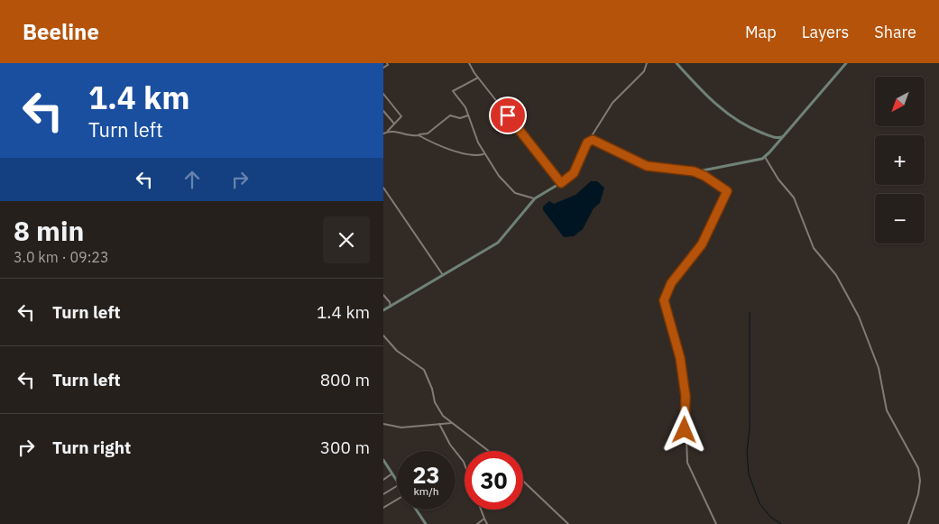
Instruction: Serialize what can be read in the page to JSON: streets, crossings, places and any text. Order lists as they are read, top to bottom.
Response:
{
  "north": "bottom left",
  "page": {
    "header": "Beeline",
    "nav": ["Map", "Layers", "Share"],
    "turn": ["1.4 km", "Turn left"],
    "map_buttons": ["+", "−"],
    "heading": ["8 min", "3.0 km · 09:23"],
    "list": [
      {
        "name": "Turn left",
        "value": "1.4 km"
      },
      {
        "name": "Turn left",
        "value": "800 m"
      },
      {
        "name": "Turn right",
        "value": "300 m"
      }
    ],
    "speed": "23 km/h",
    "limit": "30"
  }
}
